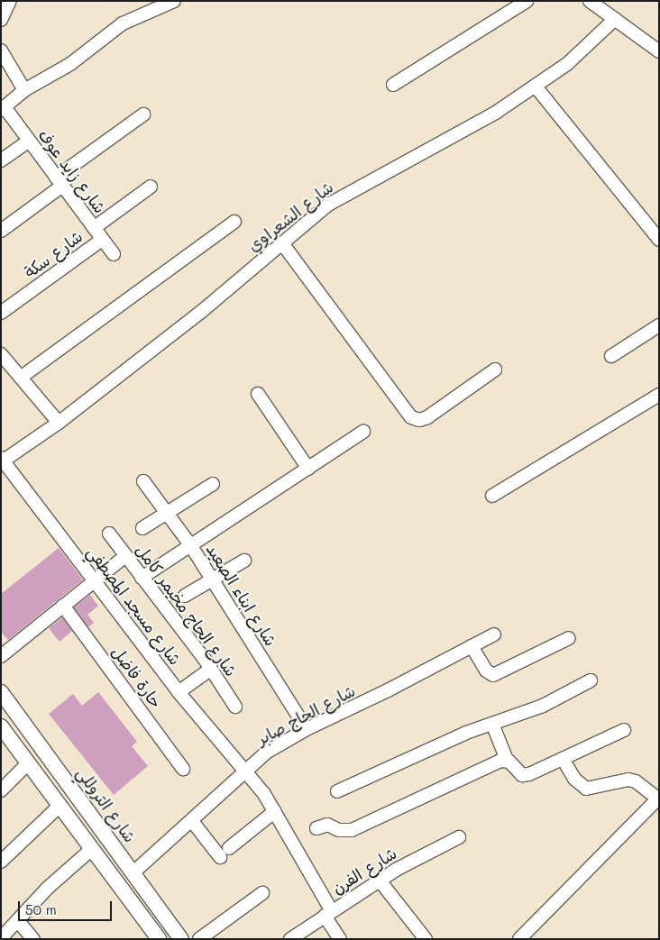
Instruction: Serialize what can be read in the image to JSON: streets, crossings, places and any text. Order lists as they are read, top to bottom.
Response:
{
  "streets": {
    "street": [
      "شارع زايد عوف",
      "شارع الشعراوي",
      "شارع سكة",
      "شارع ابناء الصعيد",
      "شارع مسجد المصطفي",
      "شارع الحاج مخيمر كامل",
      "حارة فاضل",
      "شارع الحاج صابر",
      "شارع التروللي",
      "شارع الفرن"
    ]
  },
  "crossings": [
    ["شارع زايد عوف", "شارع سكة"],
    ["شارع الشعراوي", "شارع مسجد المصطفي"],
    ["شارع ابناء الصعيد", "شارع الحاج صابر"],
    ["شارع مسجد المصطفي", "شارع الحاج صابر"],
    ["شارع مسجد المصطفي", "شارع الفرن"],
    ["شارع الحاج صابر", "شارع التروللي"]
  ],
  "scale_bar": "50 m"
}
